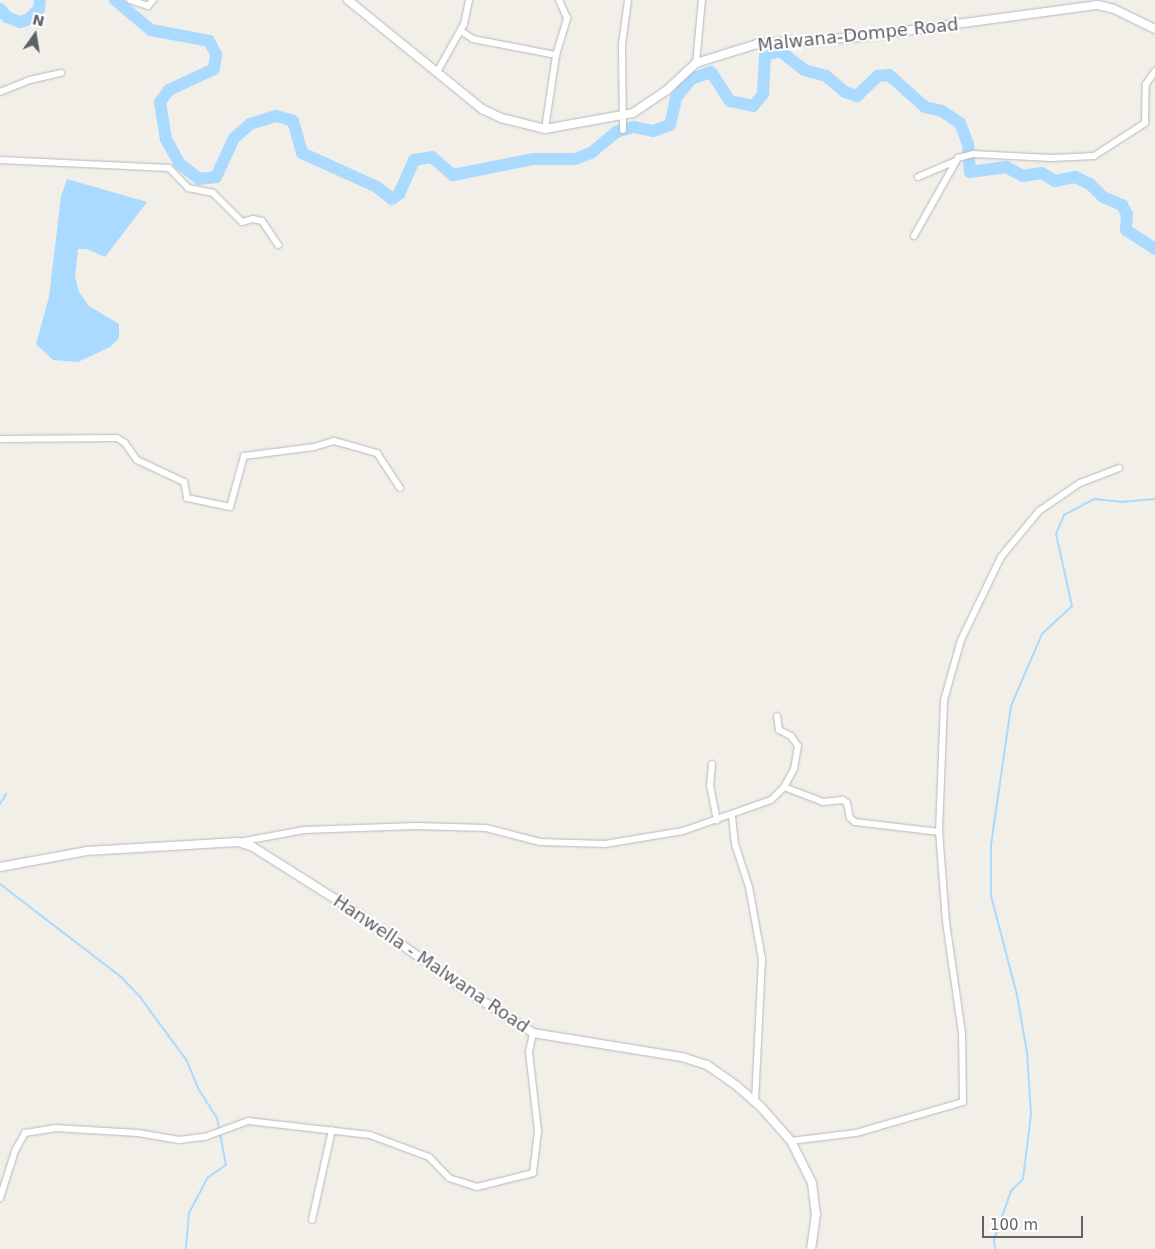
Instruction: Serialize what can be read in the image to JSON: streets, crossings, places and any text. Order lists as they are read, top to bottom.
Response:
{
  "streets": {
    "street": ["Malwana-Dompe Road", "Hanwella - Malwana Road"]
  },
  "scale_bar": "100 m",
  "north": "top"
}
